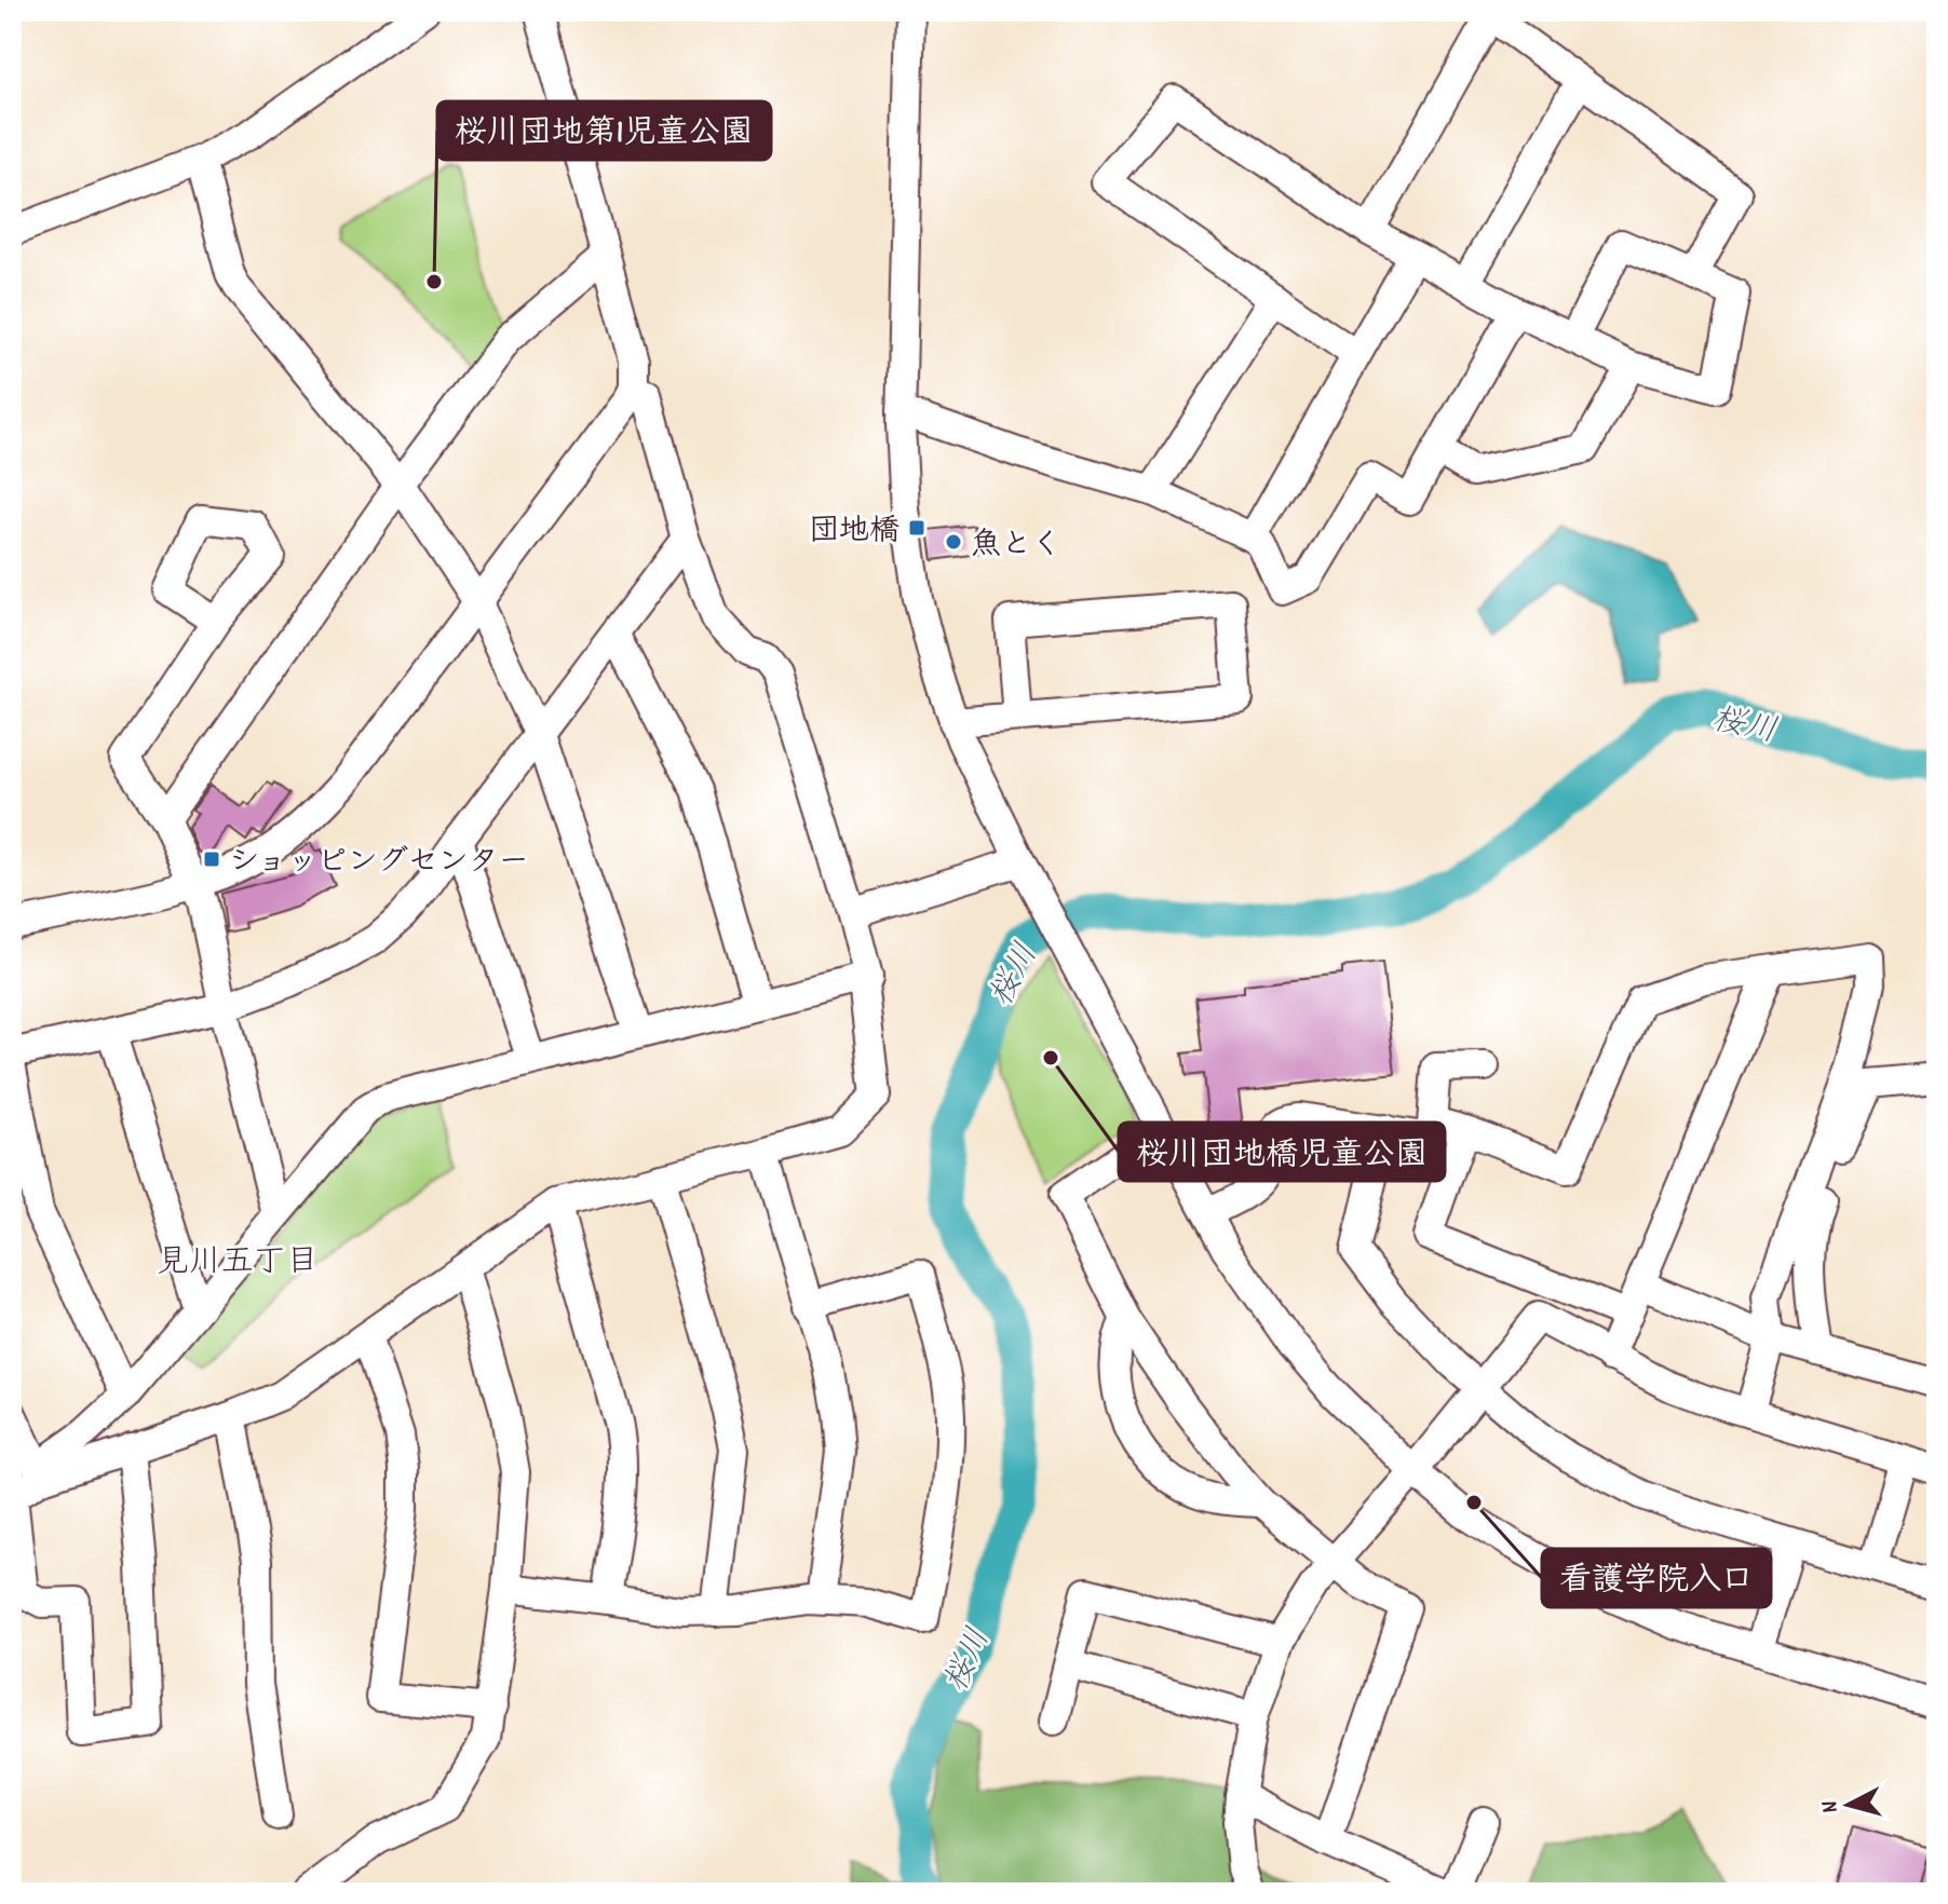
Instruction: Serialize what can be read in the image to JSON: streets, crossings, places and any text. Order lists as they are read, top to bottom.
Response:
{
  "districts": ["見川五丁目"],
  "water": ["桜川"],
  "places": {
    "other": [
      "桜川団地第1児童公園",
      "魚とく",
      "桜川団地橋児童公園",
      "看護学院入口"
    ],
    "transit": ["団地橋", "ショッピングセンター"]
  },
  "north": "left"
}
